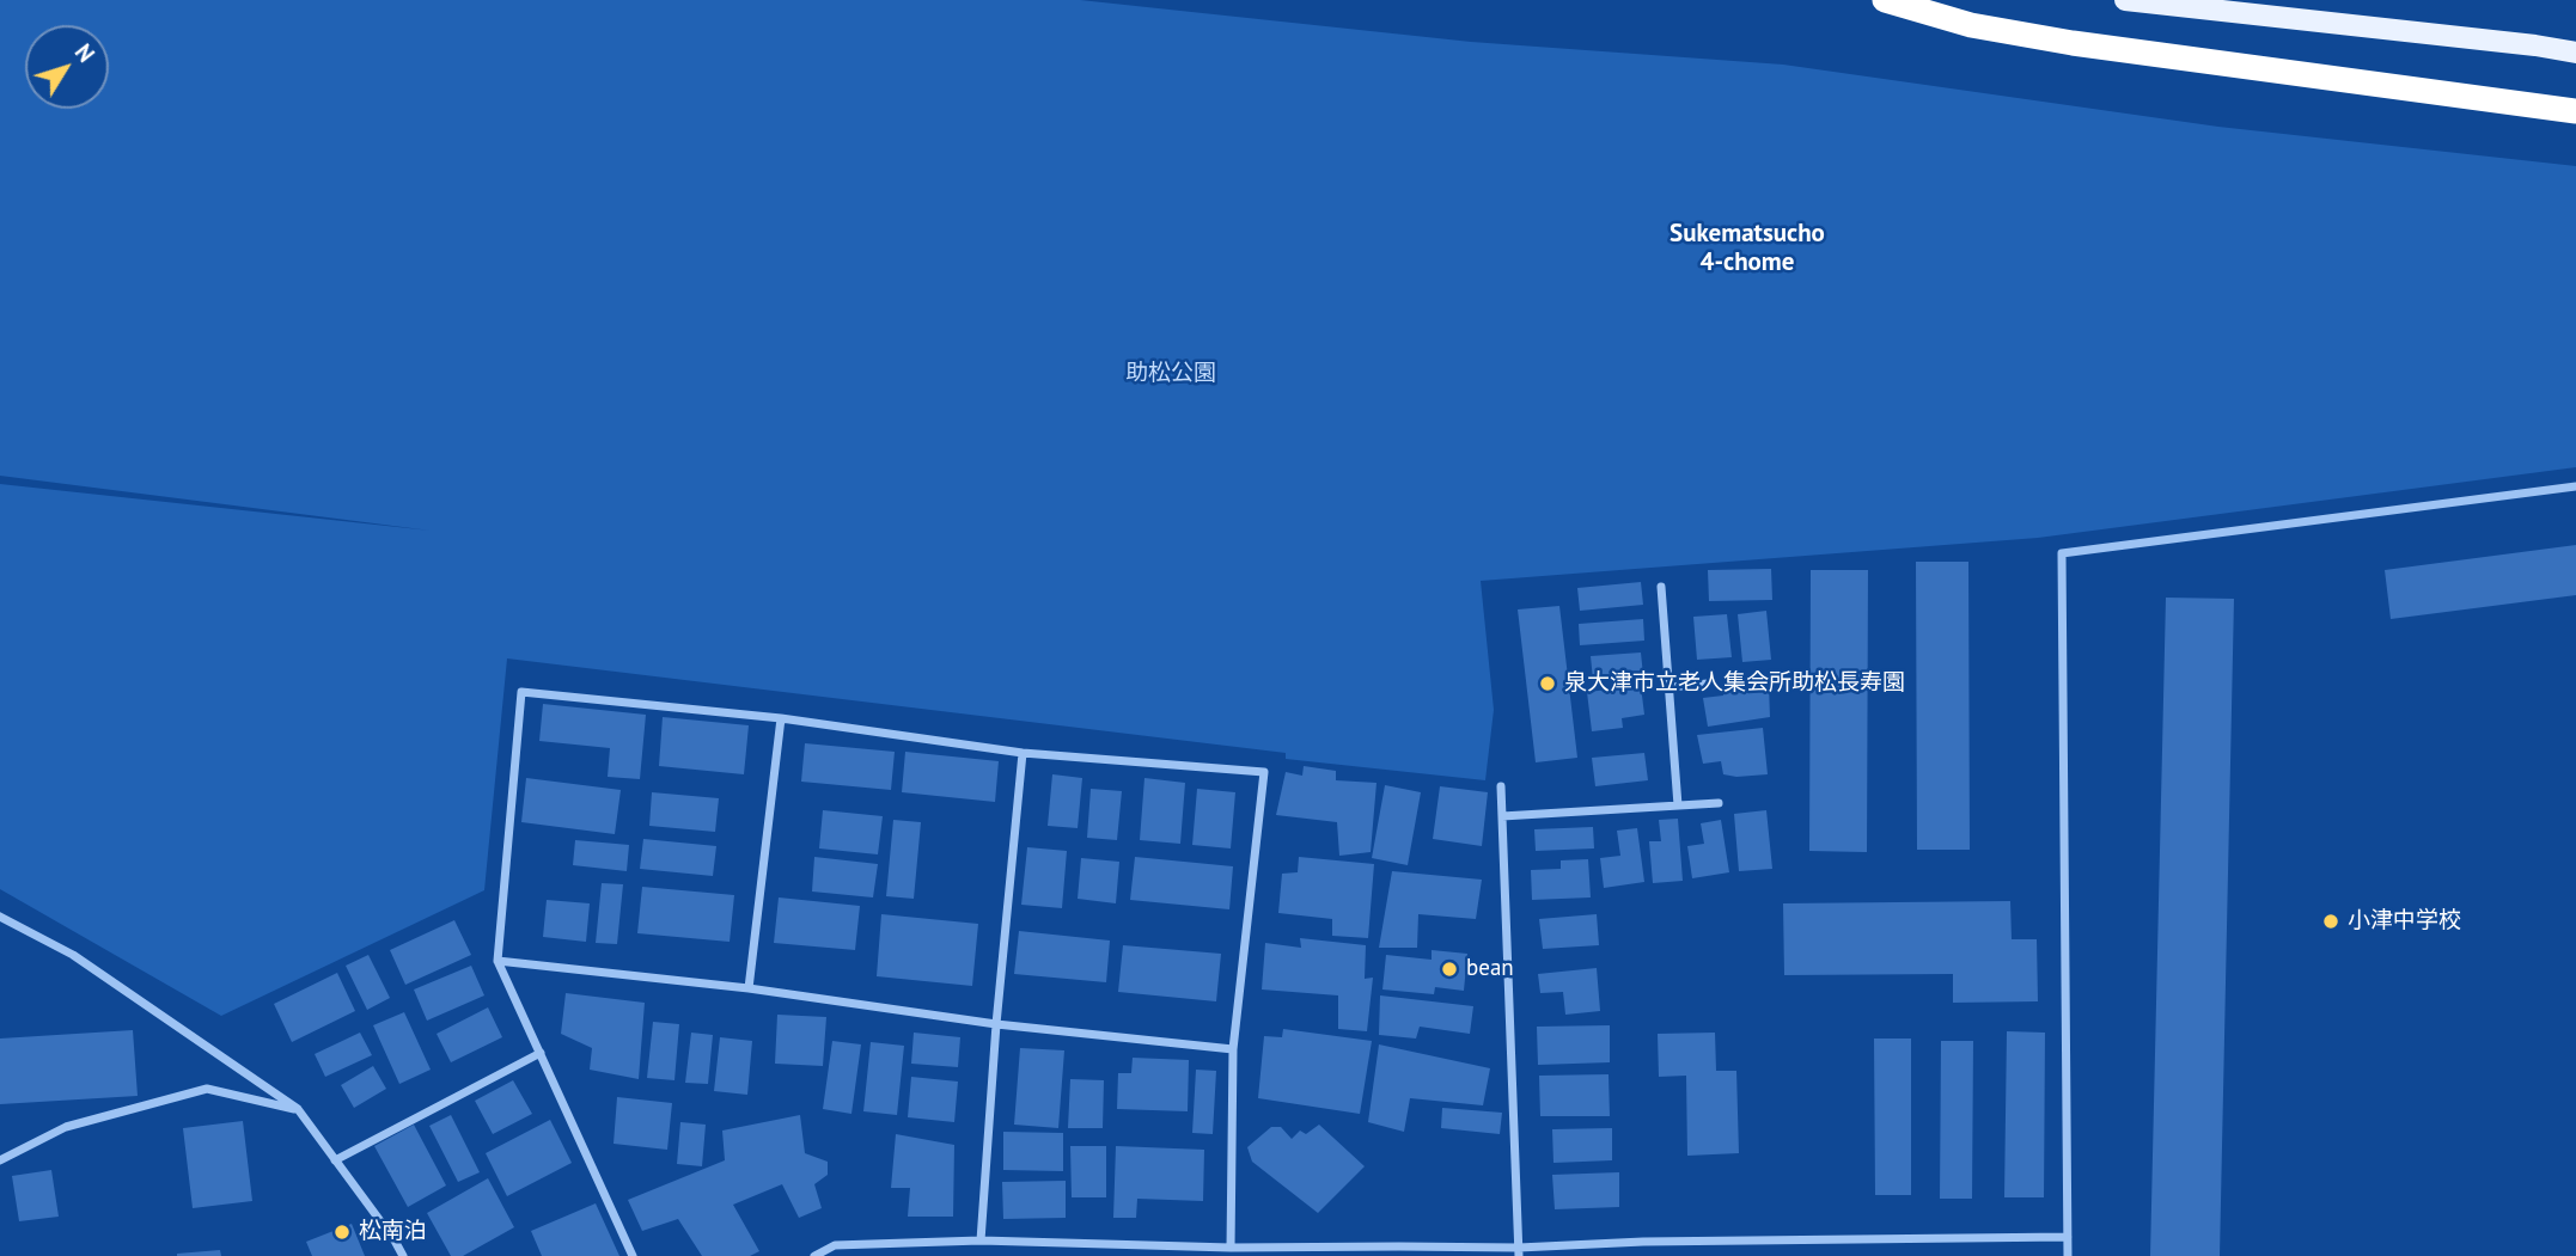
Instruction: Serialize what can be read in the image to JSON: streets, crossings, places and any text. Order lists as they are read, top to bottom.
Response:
{
  "districts": ["Sukematsucho 4-chome"],
  "parks": ["助松公園"],
  "places": [
    "泉大津市立老人集会所助松長寿園",
    "小津中学校",
    "bean",
    "松南泊"
  ],
  "north": "top right"
}
